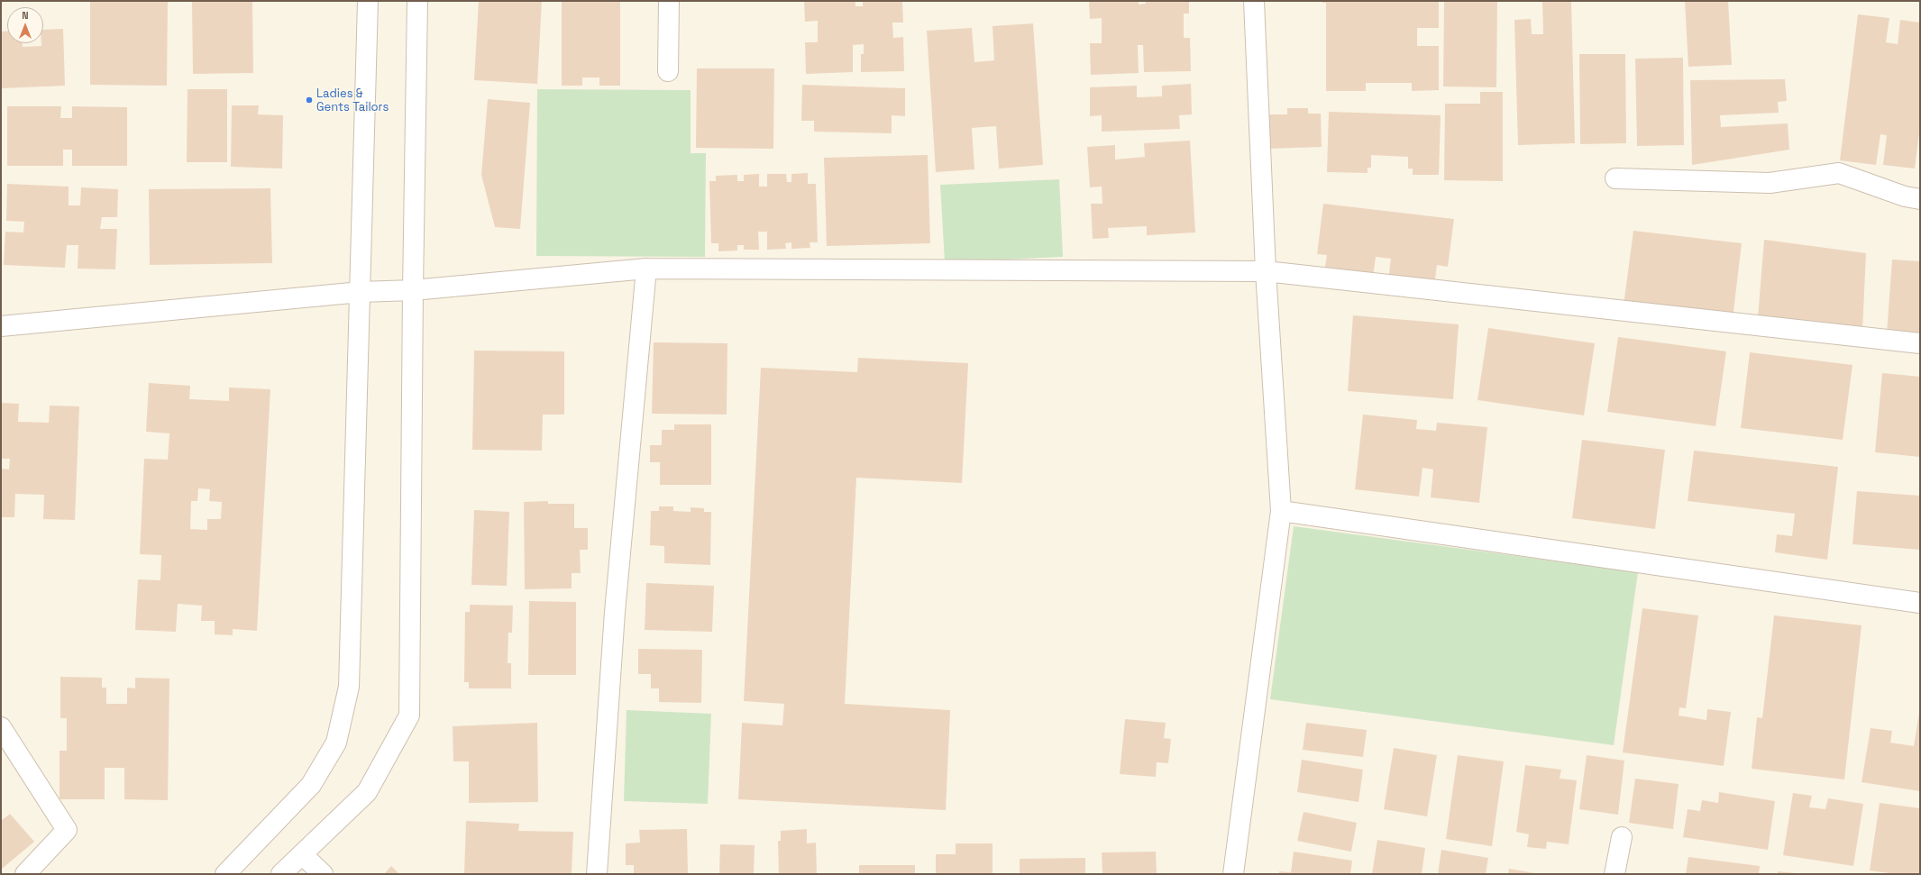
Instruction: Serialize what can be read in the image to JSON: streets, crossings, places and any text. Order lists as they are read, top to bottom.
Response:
{
  "places": ["Ladies & Gents Tailors"],
  "north": "top"
}
